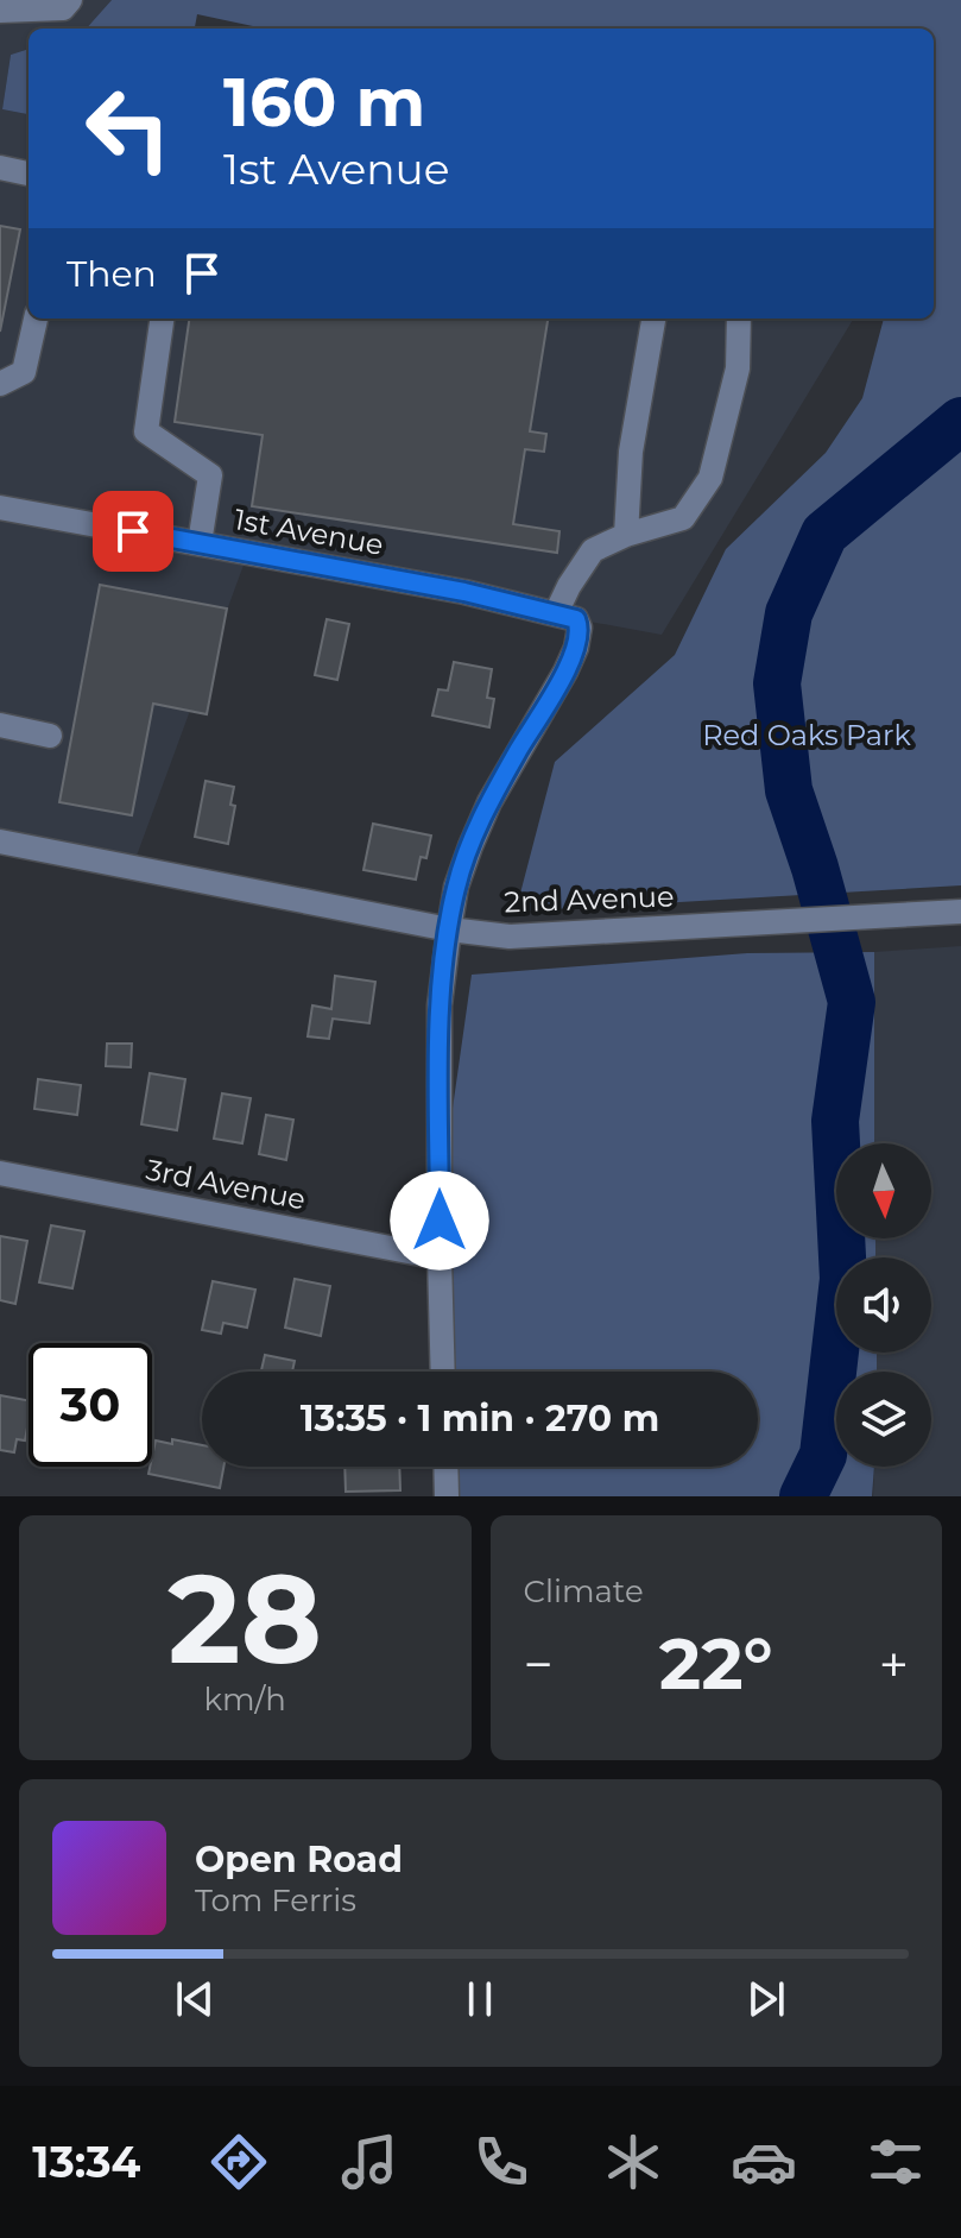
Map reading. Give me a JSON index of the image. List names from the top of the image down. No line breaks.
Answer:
{"streets":{"street":["1st Avenue","2nd Avenue","3rd Avenue"]},"parks":["Red Oaks Park"],"north":"bottom","page":{"turn":["160 m","1st Avenue"],"then":"Then","limit":"30","trip":"13:35 · 1 min · 270 m","tile":[["28","km/h"],"Climate"],"heat":["−","22°","+"],"song":["Open Road","Tom Ferris"],"tabs":"13:34"}}
